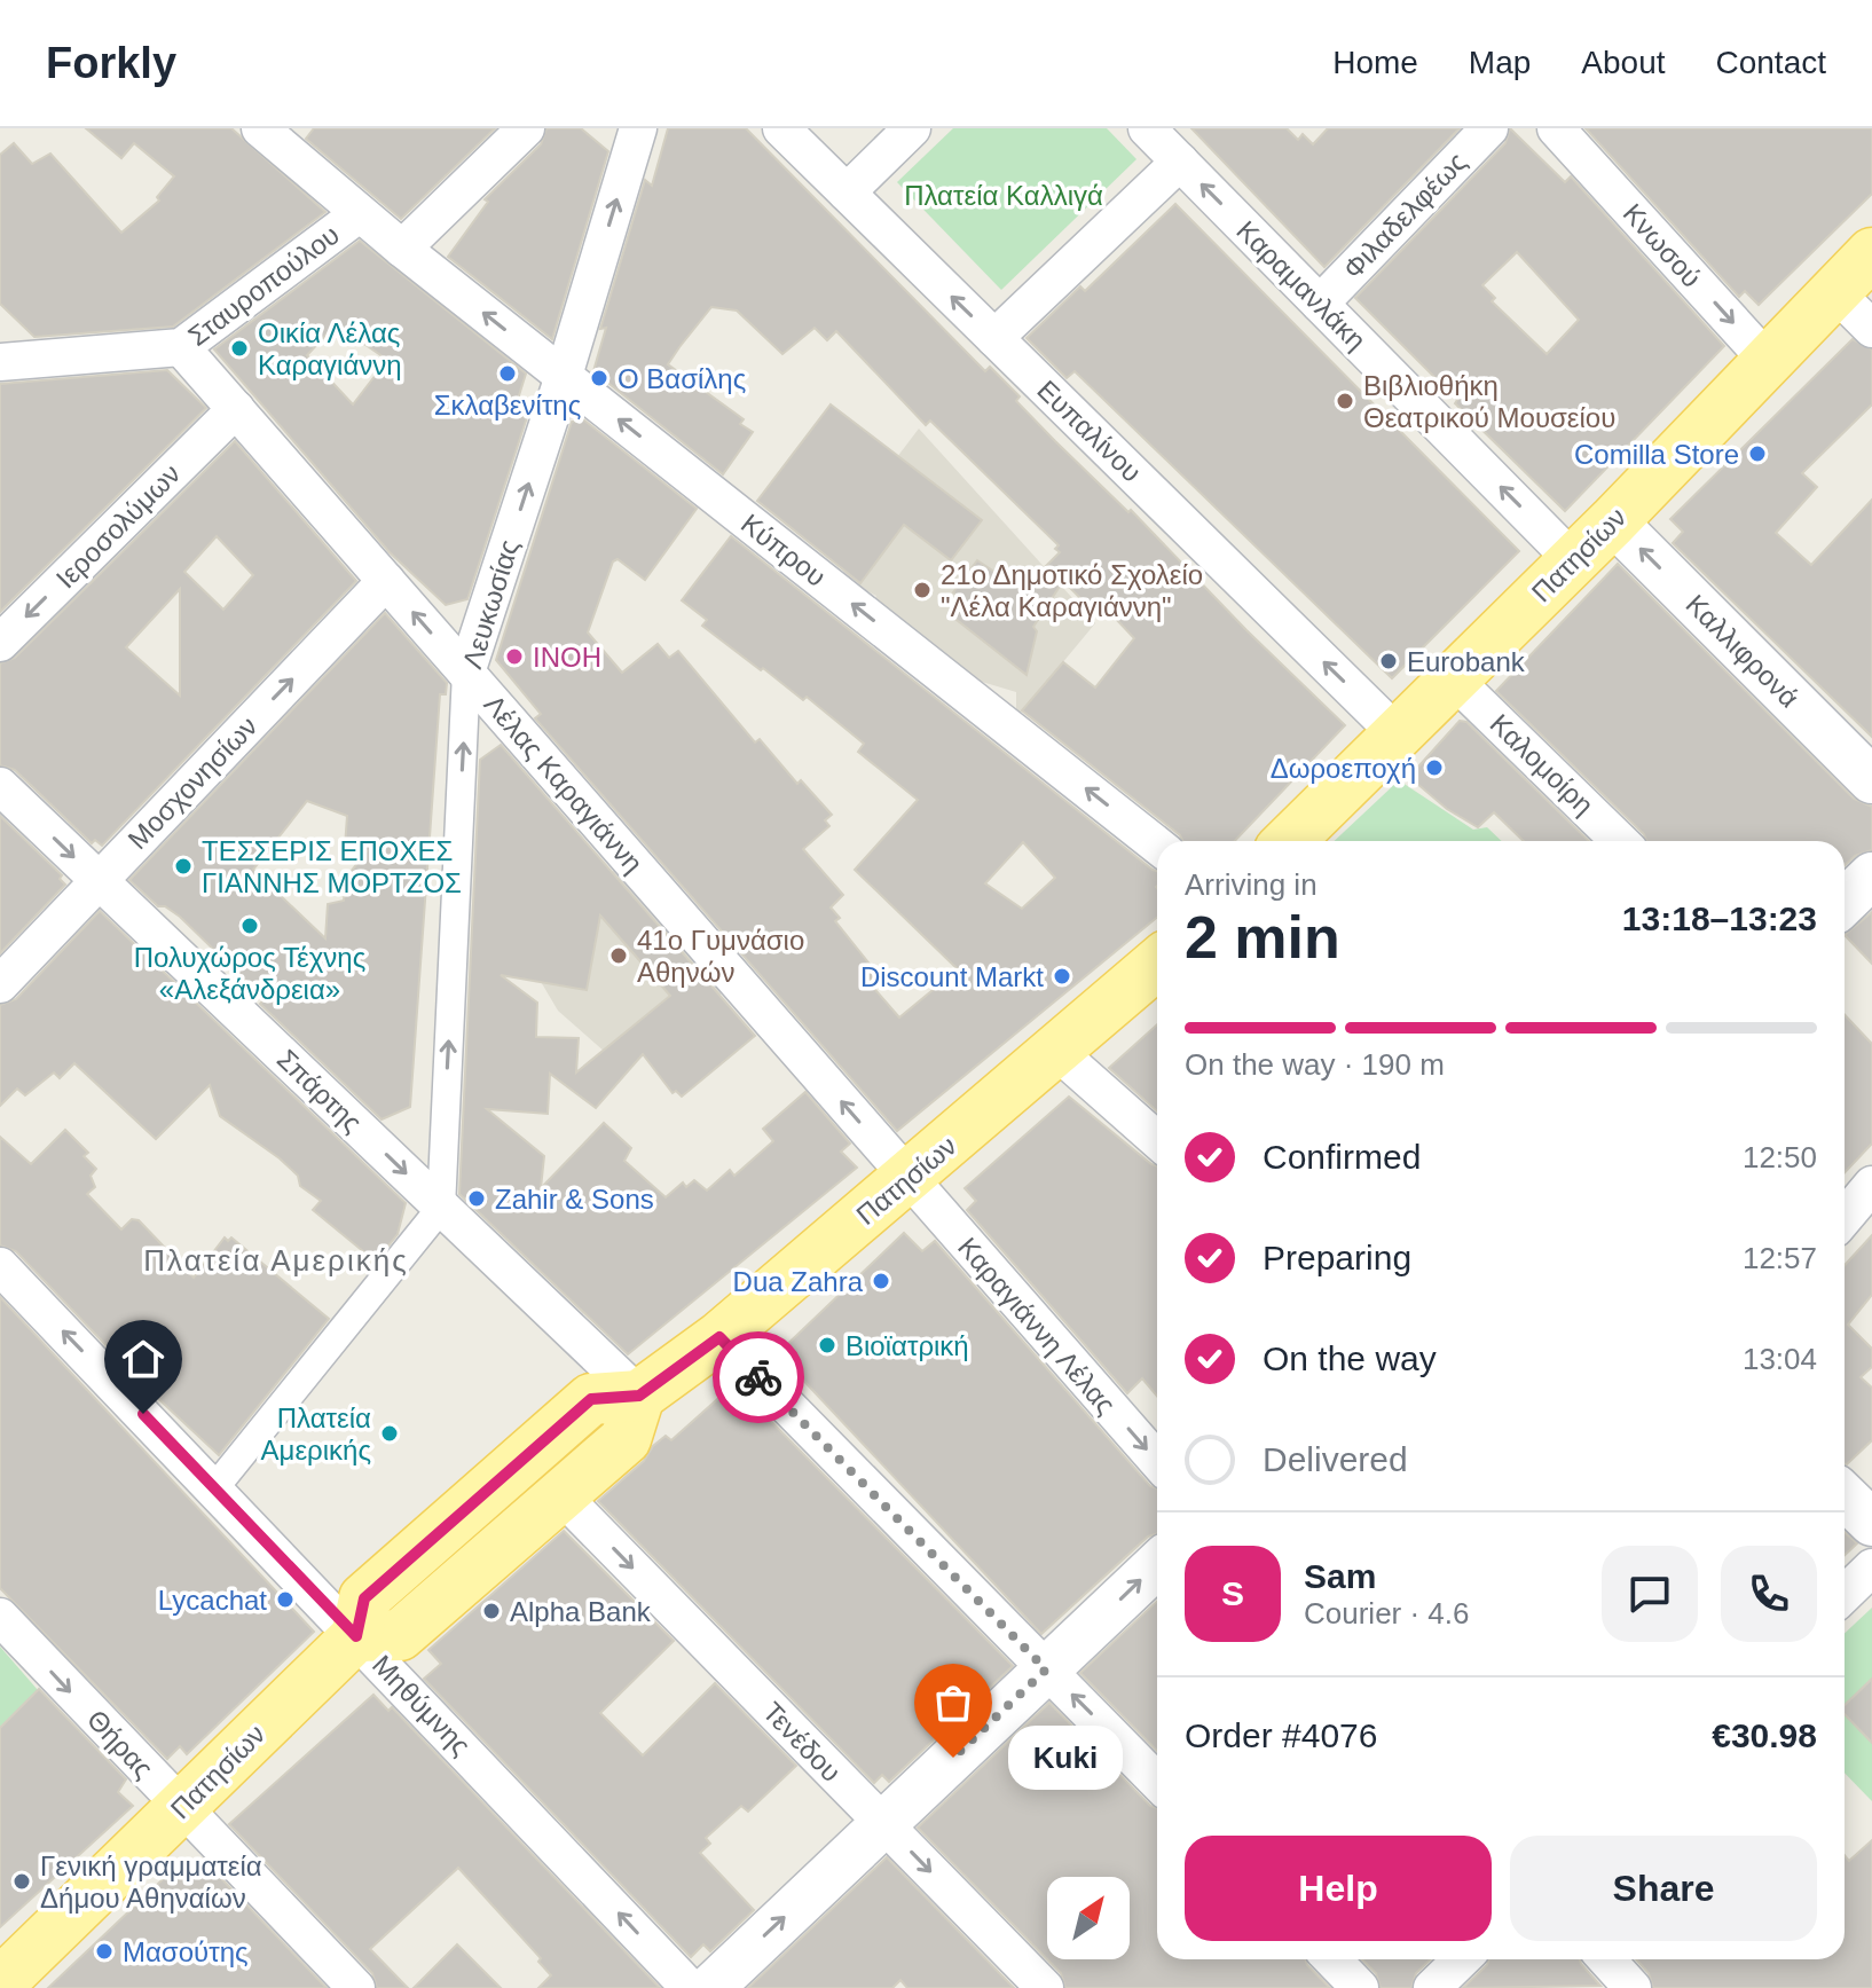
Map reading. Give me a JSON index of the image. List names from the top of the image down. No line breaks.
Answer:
{"streets":{"main road":["Πατησίων"],"street":["Φιλαδελφέως","Κνωσού","Σταυροπούλου","Καραμανλάκη","Ευπαλίνου","Ιεροσολύμων","Κύπρου","Λευκωσίας","Καλλιφρονά","Καλομοίρη","Μοσχονησίων","Λέλας Καραγιάννη","Σπάρτης","Καραγιάννη Λέλας","Μηθύμνης","Τενέδου","Θήρας"]},"crossings":[["Φιλαδελφέως","Καραμανλάκη"],["Κνωσού","Πατησίων"],["Σταυροπούλου","Κύπρου"],["Σταυροπούλου","Λέλας Καραγιάννη"],["Καραμανλάκη","Πατησίων"],["Ευπαλίνου","Πατησίων"],["Ιεροσολύμων","Λέλας Καραγιάννη"],["Κύπρου","Λευκωσίας"],["Πατησίων","Καλλιφρονά"],["Πατησίων","Καλομοίρη"],["Πατησίων","Λέλας Καραγιάννη"],["Πατησίων","Σπάρτης"],["Πατησίων","Καραγιάννη Λέλας"],["Πατησίων","Μηθύμνης"],["Πατησίων","Θήρας"],["Λευκωσίας","Λέλας Καραγιάννη"],["Λευκωσίας","Σπάρτης"],["Μοσχονησίων","Λέλας Καραγιάννη"],["Μοσχονησίων","Σπάρτης"],["Λέλας Καραγιάννη","Καραγιάννη Λέλας"]],"one_way":["Κνωσού","Καραμανλάκη","Ευπαλίνου","Ιεροσολύμων","Κύπρου","Λευκωσίας","Καλλιφρονά","Μοσχονησίων","Λέλας Καραγιάννη","Σπάρτης","Μηθύμνης","Θήρας"],"districts":["Πλατεία Αμερικής"],"parks":["Πλατεία Καλλιγά"],"places":["Οικία Λέλας Καραγιάννη","Σκλαβενίτης","Ο Βασίλης","Βιβλιοθήκη Θεατρικού Μουσείου","Comilla Store","21ο Δημοτικό Σχολείο \"Λέλα Καραγιάννη\"","ΙNOH","Eurobank","Δωροεποχή","ΤΕΣΣΕΡΙΣ ΕΠΟΧΕΣ ΓΙΑΝΝΗΣ ΜΟΡΤΖΟΣ","Πολυχώρος Τέχνης «Αλεξάνδρεια»","41ο Γυμνάσιο Αθηνών","Discount Markt","Zahir & Sons","Dua Zahra","Βιοϊατρική","Πλατεία Αμερικής","Lycachat","Alpha Bank","Kuki","Γενική γραμματεία Δήμου Αθηναίων","Μασούτης"],"north":"top right","page":{"header":"Forkly","nav":["Home","Map","About","Contact"],"heading":["2 min","Arriving in","13:18–13:23"],"panel":["Sam","Courier · 4.6","Order #4076","€30.98"],"bar":"On the way · 190 m","list":[["Confirmed","12:50"],["Preparing","12:57"],["On the way","13:04"],"Delivered"],"round":"S","bubble":"Kuki","buttons":["Help","Share"]}}
